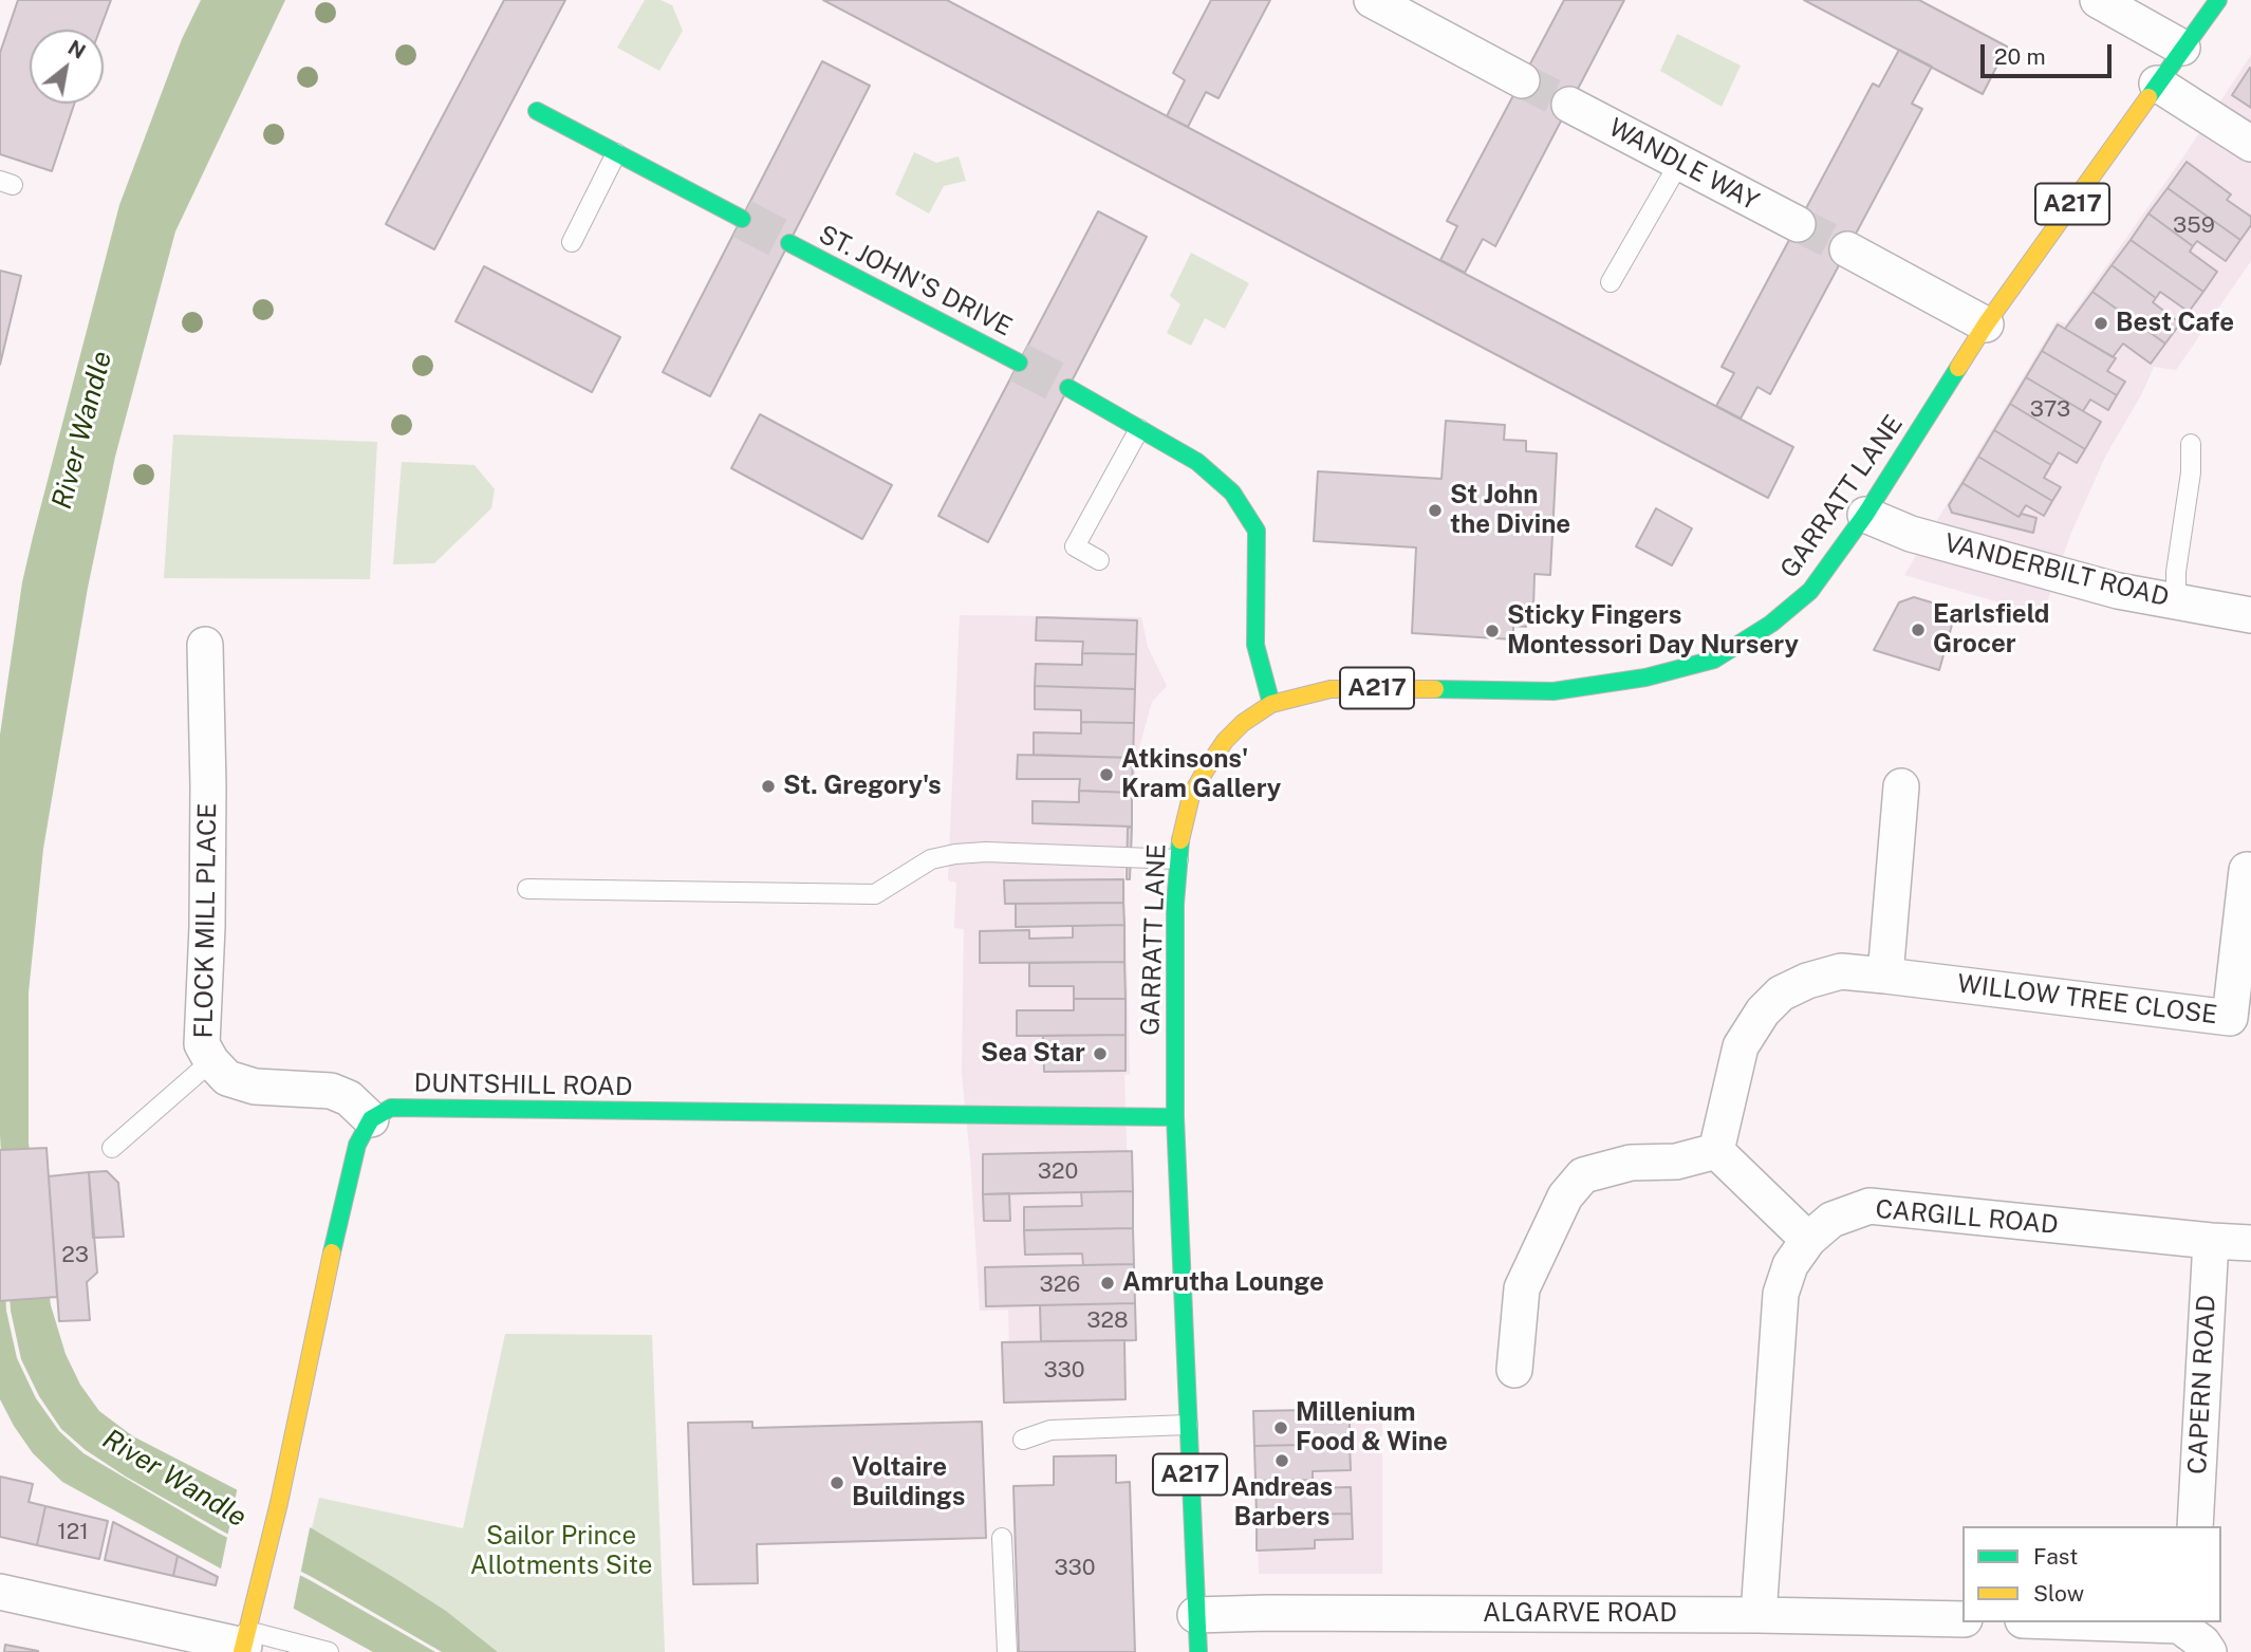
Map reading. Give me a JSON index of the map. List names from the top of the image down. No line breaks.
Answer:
{"streets":{"main road":["A217","ST. JOHN'S DRIVE","GARRATT LANE","DUNTSHILL ROAD"],"street":["WANDLE WAY","VANDERBILT ROAD","FLOCK MILL PLACE","WILLOW TREE CLOSE","CARGILL ROAD","CAPERN ROAD","ALGARVE ROAD"]},"crossings":[["GARRATT LANE","VANDERBILT ROAD"],["GARRATT LANE","DUNTSHILL ROAD"],["GARRATT LANE","ALGARVE ROAD"],["FLOCK MILL PLACE","DUNTSHILL ROAD"],["CARGILL ROAD","CAPERN ROAD"],["CARGILL ROAD","ALGARVE ROAD"]],"water":["River Wandle"],"parks":["Sailor Prince Allotments Site"],"places":["Best Cafe","St John the Divine","Earlsfield Grocer","Sticky Fingers Montessori Day Nursery","Atkinsons' Kram Gallery","St. Gregory's","Sea Star","Amrutha Lounge","Millenium Food & Wine","Andreas Barbers","Voltaire Buildings"],"house_numbers":["359","373","320","23","326","328","330","121","330"],"legend":["Fast","Slow"],"scale_bar":"20 m","north":"top right"}
